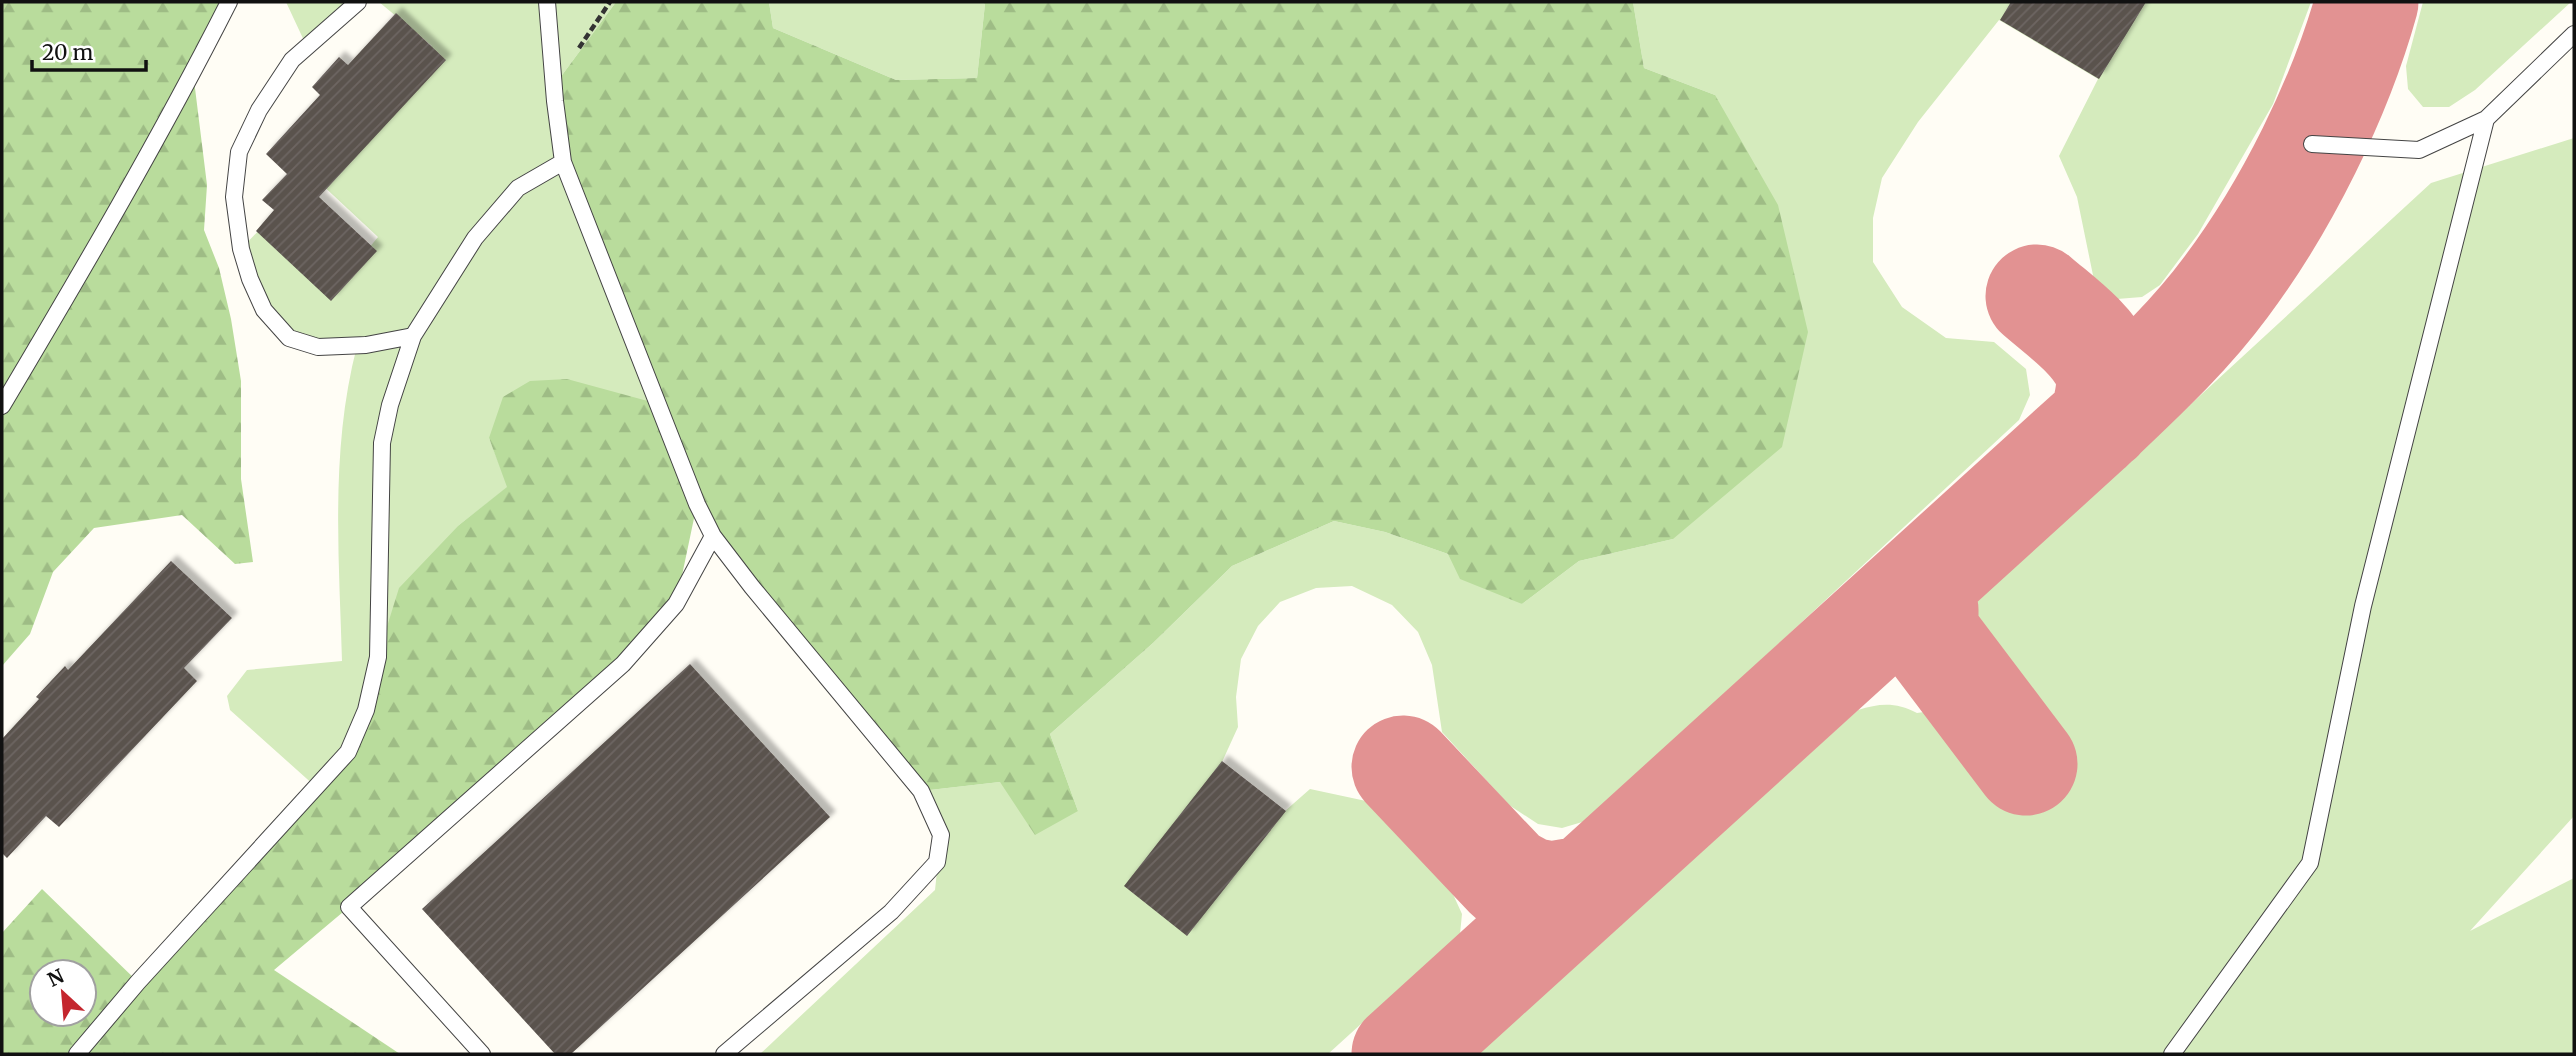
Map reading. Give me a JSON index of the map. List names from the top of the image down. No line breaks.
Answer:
{"scale_bar":"20 m","north":"top left"}
